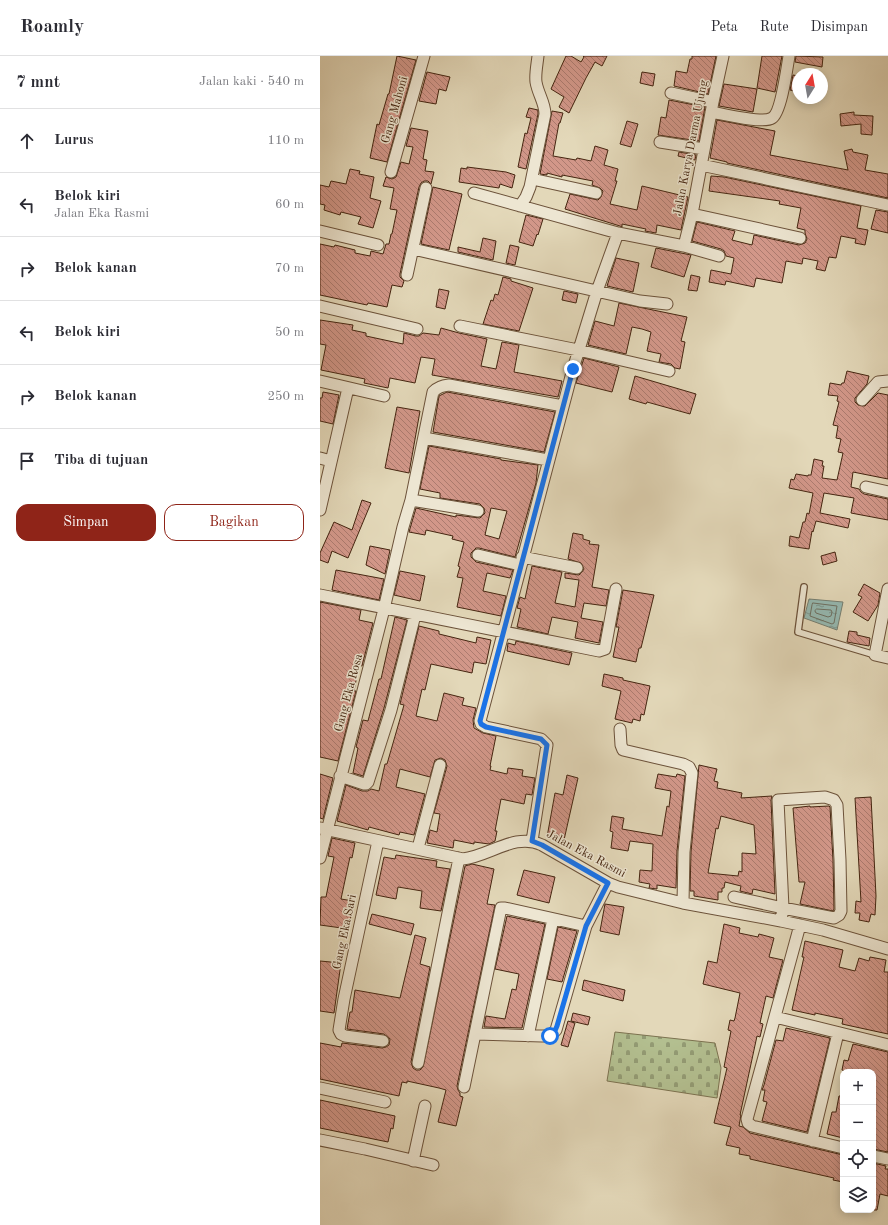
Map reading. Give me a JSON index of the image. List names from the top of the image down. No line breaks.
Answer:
{"streets":{"street":["Gang Mahoni","Jalan Karya Darma Ujung","Gang Eka Rosa","Jalan Eka Rasmi","Gang Eka Sari"]},"crossings":[["Gang Eka Rosa","Jalan Eka Rasmi"],["Jalan Eka Rasmi","Gang Eka Sari"]],"north":"top","page":{"header":"Roamly","nav":["Peta","Rute","Disimpan"],"heading":["7 mnt","Jalan kaki · 540 m"],"list":[["Lurus","110 m"],["Belok kiri","Jalan Eka Rasmi","60 m"],["Belok kanan","70 m"],["Belok kiri","50 m"],["Belok kanan","250 m"],"Tiba di tujuan"],"buttons":["Simpan","Bagikan"],"map_buttons":["+","−"]}}
